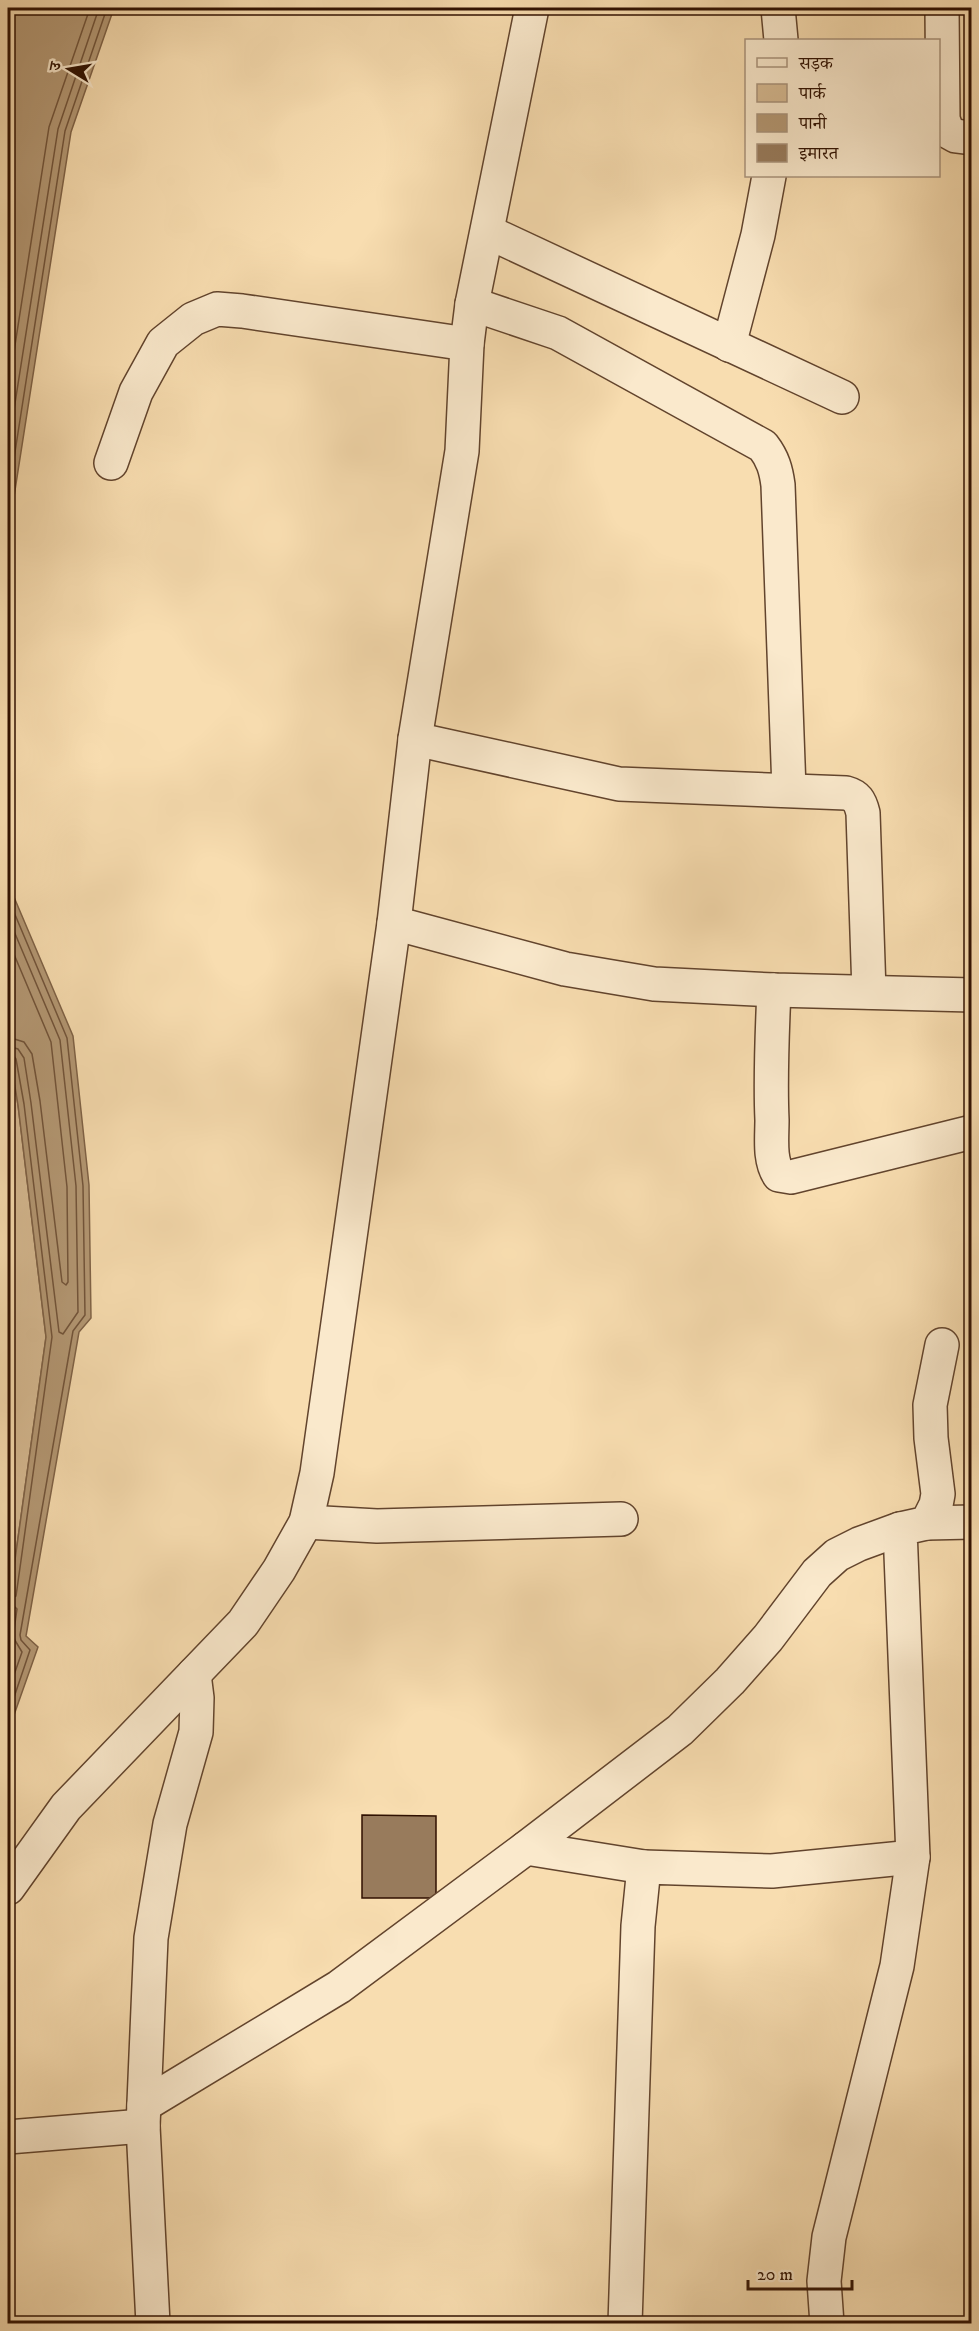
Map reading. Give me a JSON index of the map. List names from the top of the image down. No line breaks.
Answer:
{"legend":["सड़क","पार्क","पानी","इमारत"],"scale_bar":"20 m","north":"left"}
